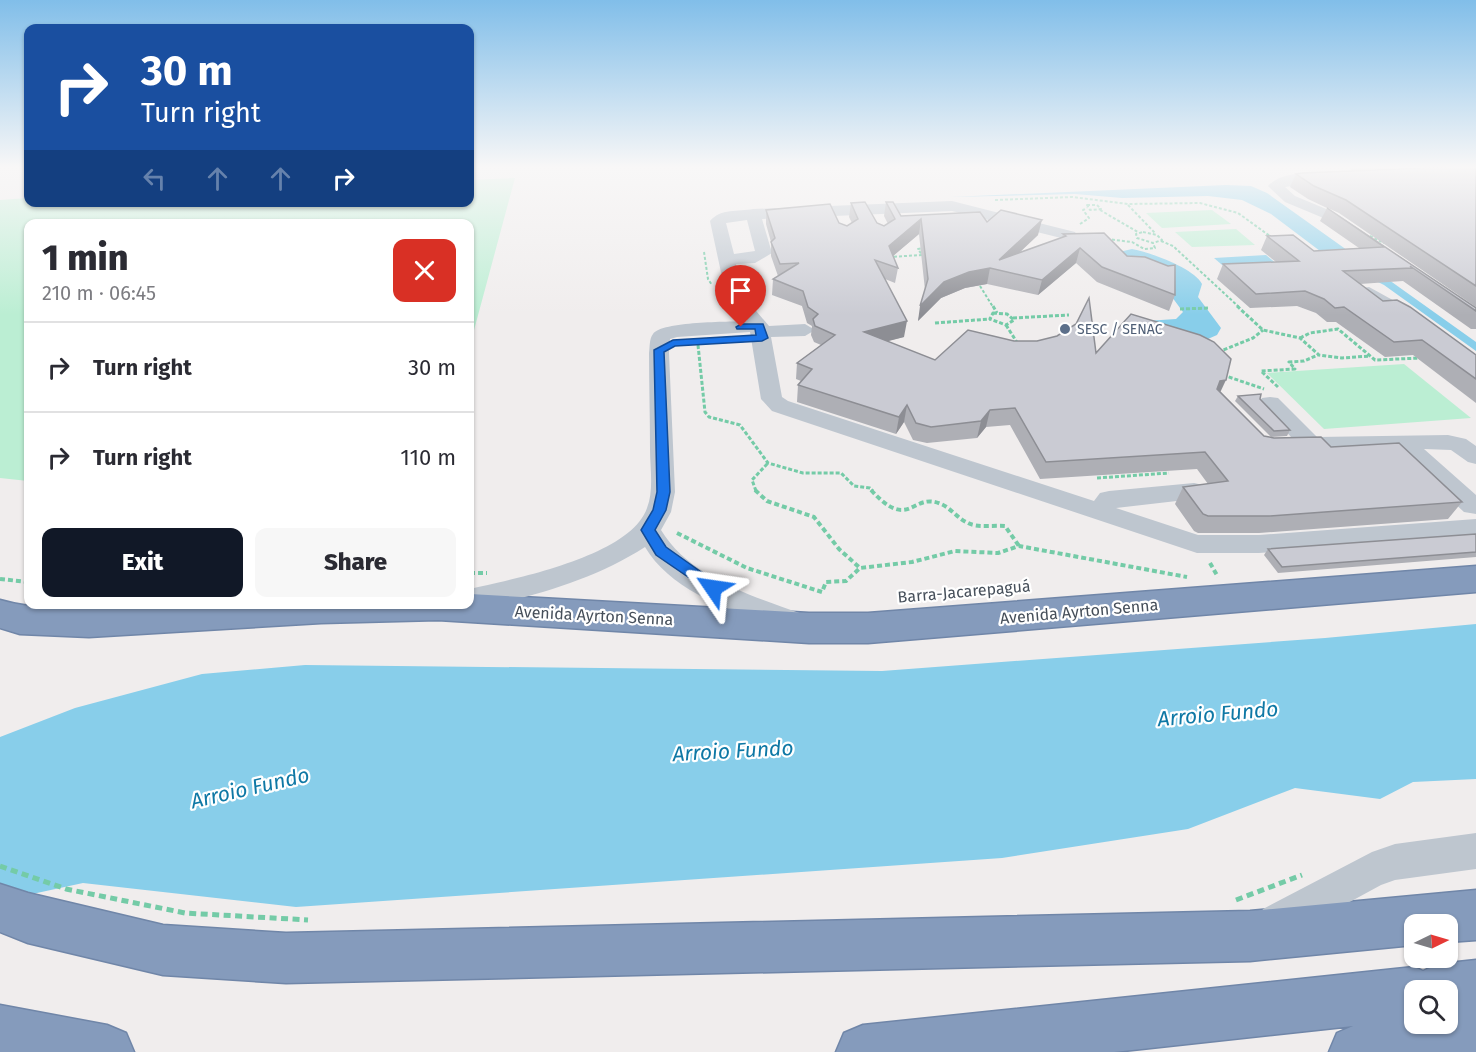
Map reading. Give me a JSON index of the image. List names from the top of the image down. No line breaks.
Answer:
{"streets":{"highway":["Avenida Ayrton Senna"]},"water":["Arroio Fundo"],"places":["SESC / SENAC"],"north":"right","page":{"turn":["30 m","Turn right"],"heading":["1 min","210 m · 06:45"],"list":[{"name":"Turn right","value":"30 m"},{"name":"Turn right","value":"110 m"}],"buttons":["Exit","Share"]}}
